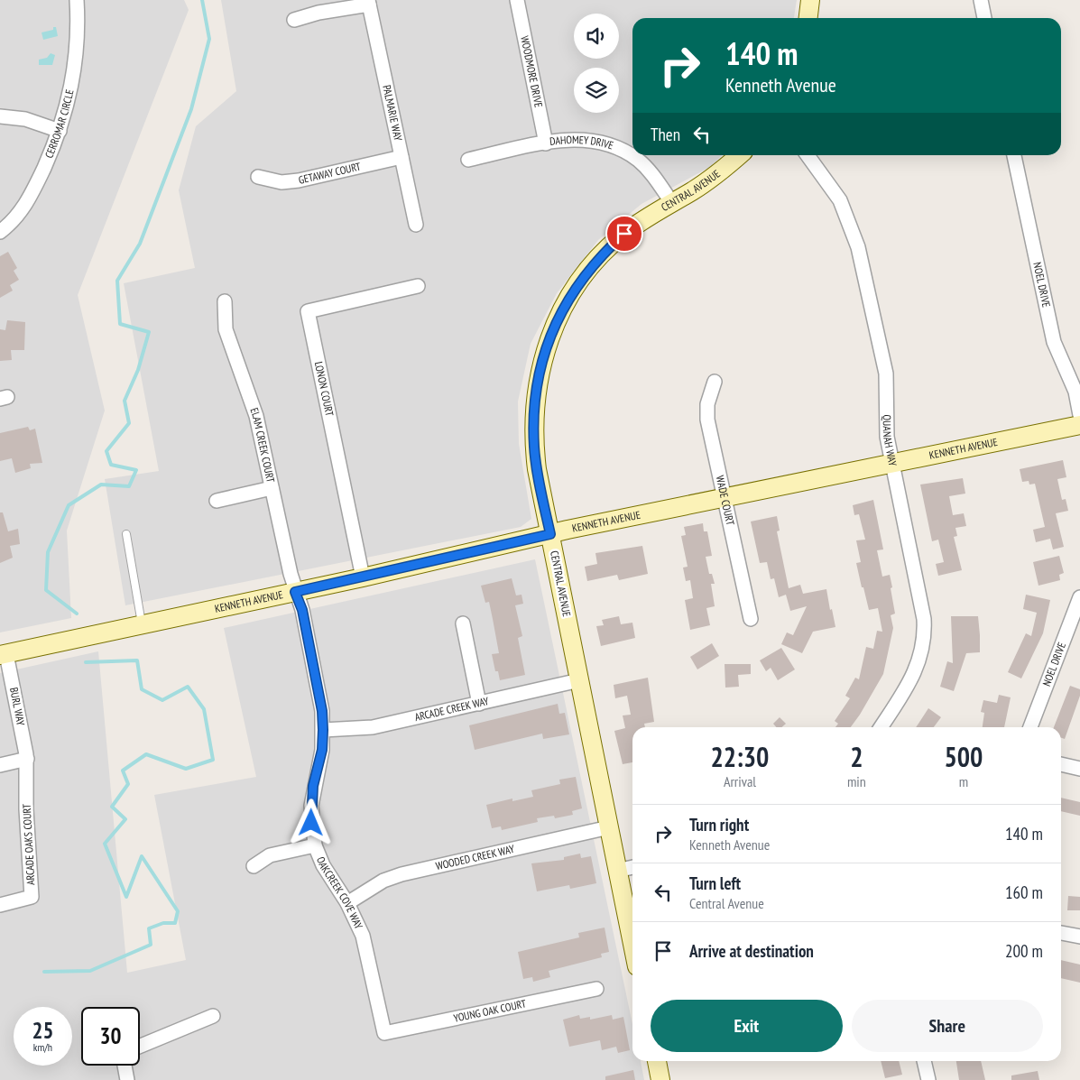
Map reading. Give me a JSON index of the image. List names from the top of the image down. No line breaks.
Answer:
{"streets":{"main road":["CENTRAL AVENUE","KENNETH AVENUE"],"street":["WOODMORE DRIVE","PALMARIE WAY","CERROMAR CIRCLE","DAHOMEY DRIVE","GETAWAY COURT","NOEL DRIVE","LONON COURT","QUANAH WAY","ELAM CREEK COURT","WADE COURT","BURL WAY","ARCADE CREEK WAY","ARCADE OAKS COURT","WOODED CREEK WAY","OAKCREEK COVE WAY","YOUNG OAK COURT"]},"crossings":[["WOODMORE DRIVE","DAHOMEY DRIVE"],["PALMARIE WAY","GETAWAY COURT"],["DAHOMEY DRIVE","CENTRAL AVENUE"],["CENTRAL AVENUE","KENNETH AVENUE"],["CENTRAL AVENUE","ARCADE CREEK WAY"],["CENTRAL AVENUE","WOODED CREEK WAY"],["LONON COURT","KENNETH AVENUE"],["QUANAH WAY","KENNETH AVENUE"],["ELAM CREEK COURT","KENNETH AVENUE"],["ELAM CREEK COURT","OAKCREEK COVE WAY"],["KENNETH AVENUE","WADE COURT"],["KENNETH AVENUE","BURL WAY"],["KENNETH AVENUE","OAKCREEK COVE WAY"],["BURL WAY","ARCADE OAKS COURT"],["ARCADE CREEK WAY","OAKCREEK COVE WAY"],["WOODED CREEK WAY","OAKCREEK COVE WAY"],["OAKCREEK COVE WAY","YOUNG OAK COURT"]],"page":{"turn":["140 m","Kenneth Avenue"],"then":"Then","eta":["22:30","Arrival","2","min","500","m"],"list":[{"name":"Turn right","note":"Kenneth Avenue","value":"140 m"},{"name":"Turn left","note":"Central Avenue","value":"160 m"},{"name":"Arrive at destination","value":"200 m"}],"buttons":["Exit","Share"],"speed":"25 km/h","limit":"30"}}
